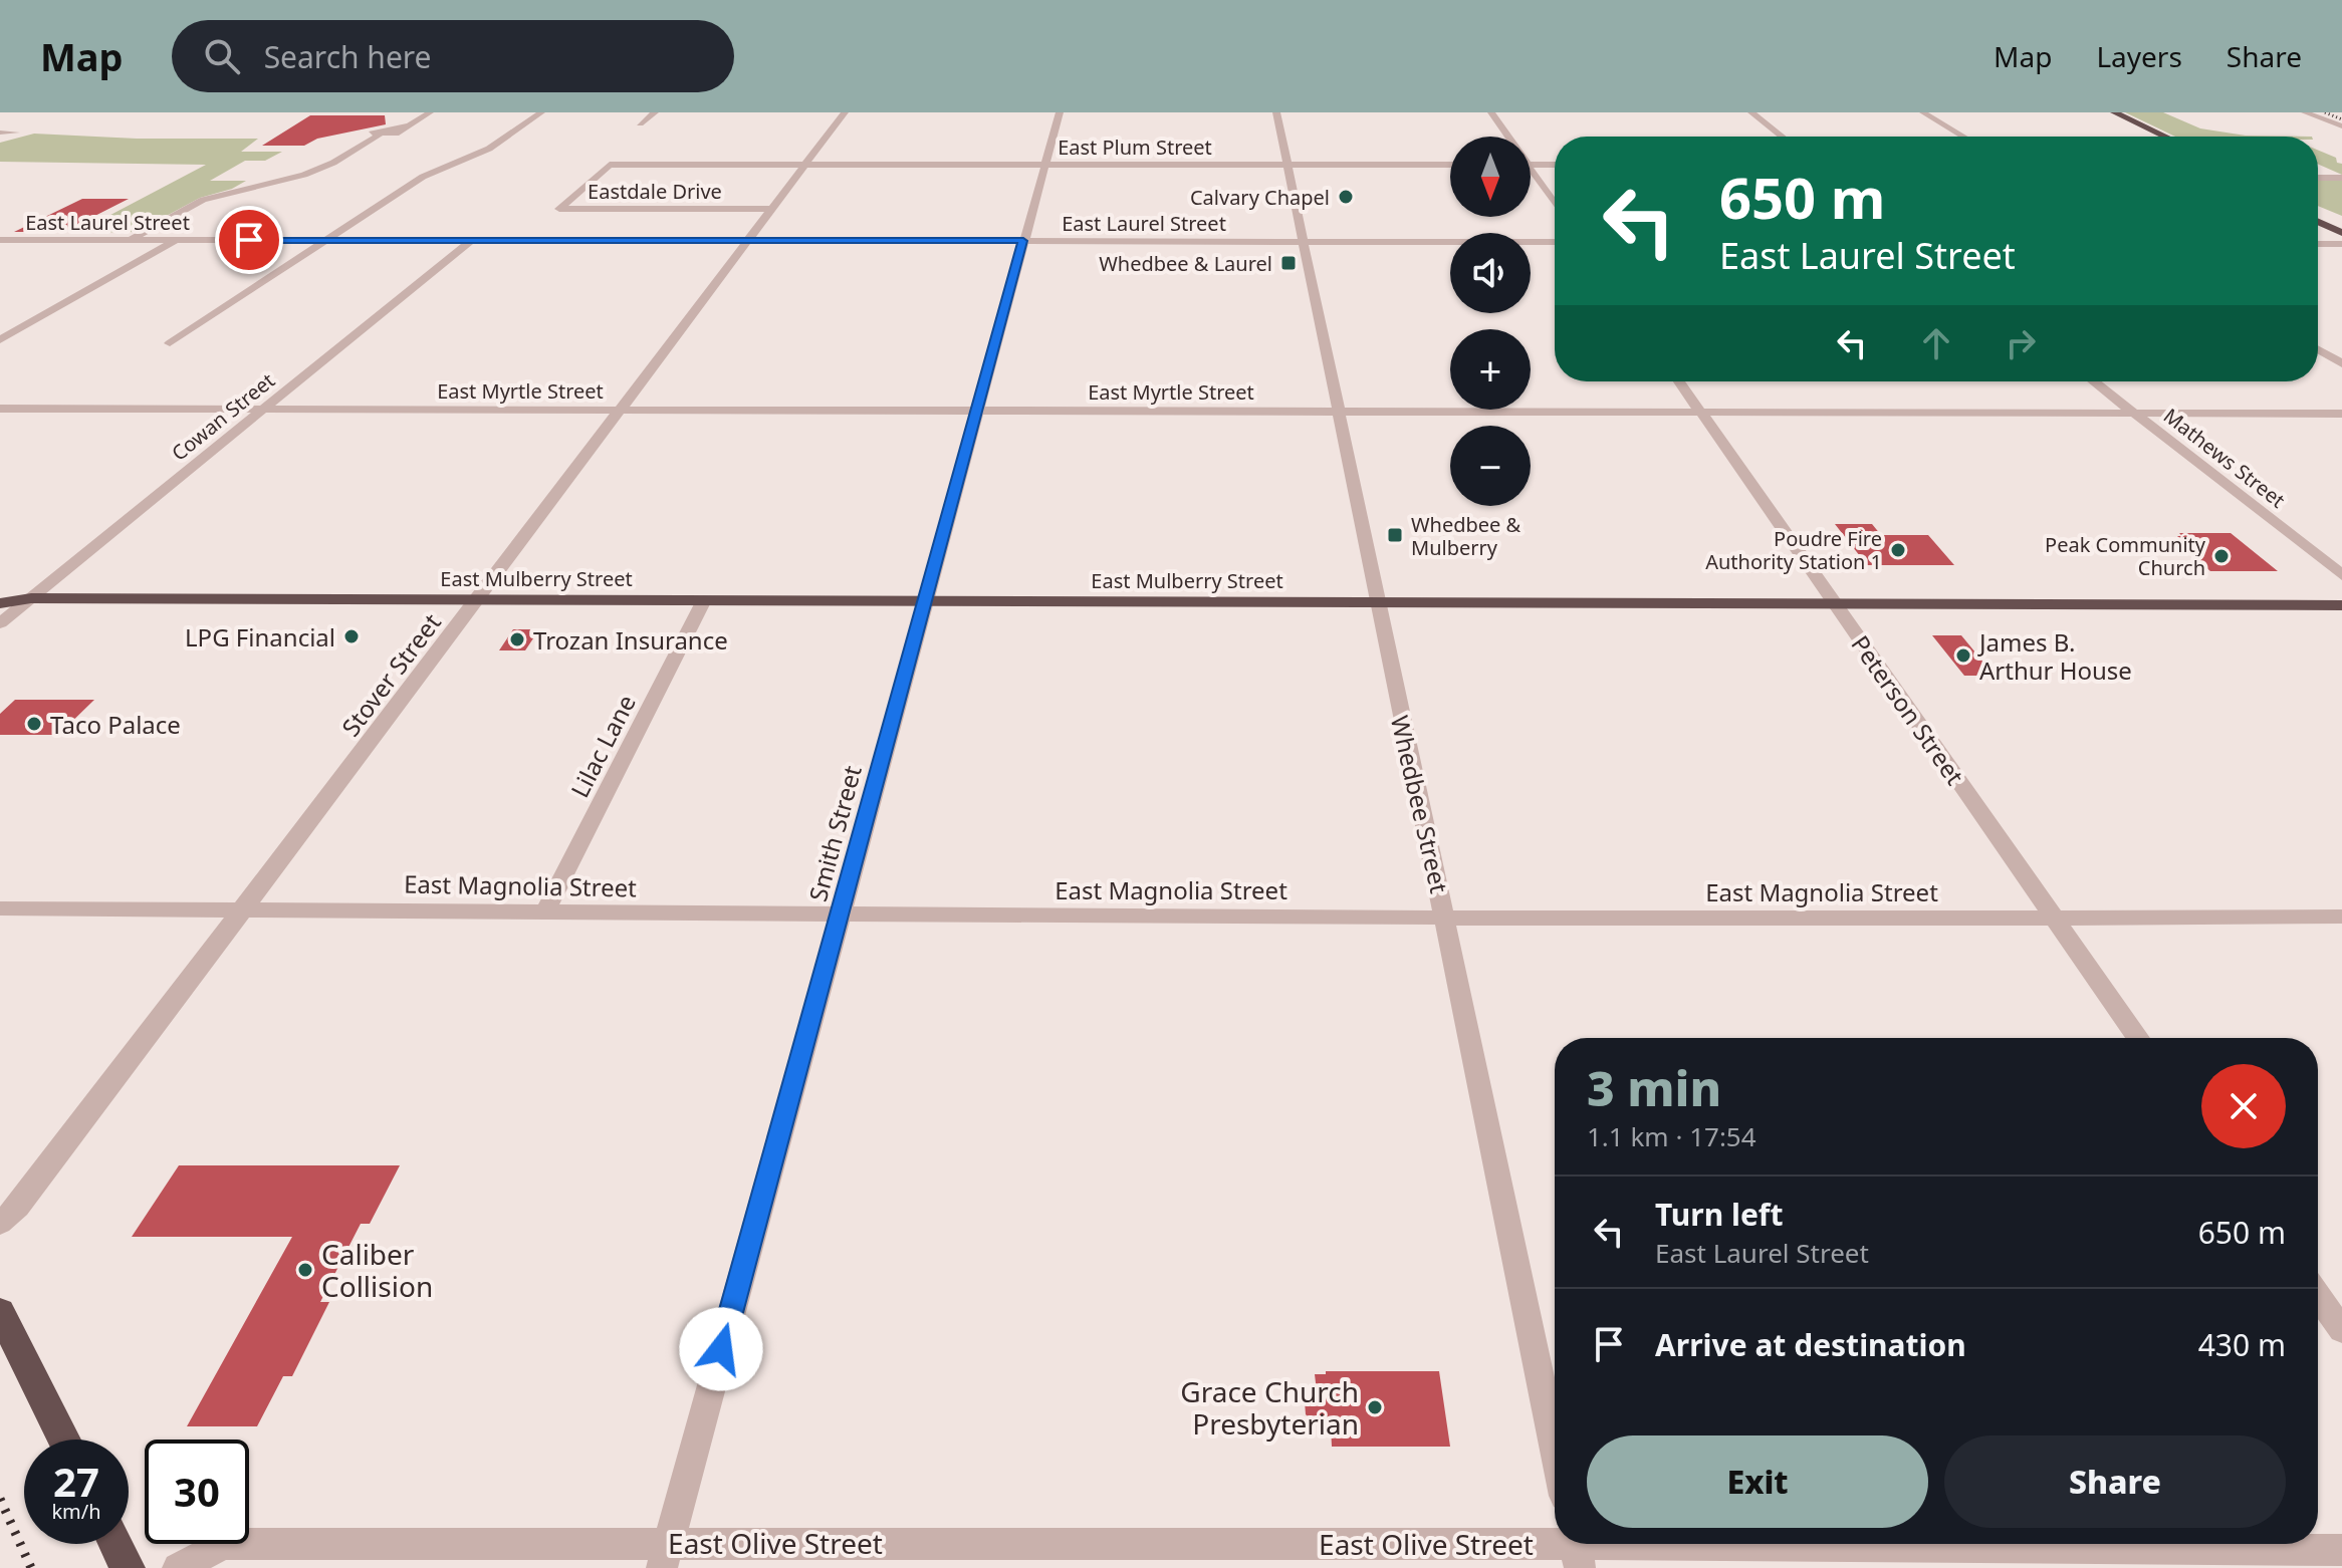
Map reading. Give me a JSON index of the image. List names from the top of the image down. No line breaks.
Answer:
{"streets":{"highway":["East Mulberry Street"],"street":["East Plum Street","Eastdale Drive","East Laurel Street","East Myrtle Street","Cowan Street","Mathews Street","Stover Street","Peterson Street","Lilac Lane","Whedbee Street","Smith Street","East Magnolia Street","East Olive Street"]},"crossings":[["East Plum Street","Eastdale Drive"],["East Plum Street","Stover Street"],["East Plum Street","Whedbee Street"],["East Plum Street","Smith Street"],["Eastdale Drive","Stover Street"],["East Laurel Street","Cowan Street"],["East Laurel Street","Stover Street"],["East Laurel Street","Whedbee Street"],["East Laurel Street","Smith Street"],["East Myrtle Street","Cowan Street"],["East Myrtle Street","Mathews Street"],["East Myrtle Street","Stover Street"],["East Myrtle Street","Peterson Street"],["East Myrtle Street","Whedbee Street"],["East Myrtle Street","Smith Street"],["Cowan Street","East Mulberry Street"],["East Mulberry Street","Stover Street"],["East Mulberry Street","Peterson Street"],["East Mulberry Street","Lilac Lane"],["East Mulberry Street","Whedbee Street"],["East Mulberry Street","Smith Street"],["Stover Street","East Magnolia Street"],["Peterson Street","East Magnolia Street"],["Lilac Lane","East Magnolia Street"],["Whedbee Street","East Magnolia Street"],["Smith Street","East Magnolia Street"],["Smith Street","East Olive Street"]],"places":{"other":["Calvary Chapel","Poudre Fire Authority Station 1","Peak Community Church","LPG Financial","Trozan Insurance","James B. Arthur House","Taco Palace","Caliber Collision","Grace Church Presbyterian"],"transit":["Whedbee & Laurel","Whedbee & Mulberry"]},"north":"bottom","page":{"header":"Map","search":"Search here","nav":["Map","Layers","Share"],"map_buttons":["+","−"],"turn":["650 m","East Laurel Street"],"heading":["3 min","1.1 km · 17:54"],"list":[{"name":"Turn left","note":"East Laurel Street","value":"650 m"},{"name":"Arrive at destination","value":"430 m"}],"buttons":["Exit","Share"],"speed":"27 km/h","limit":"30"}}
